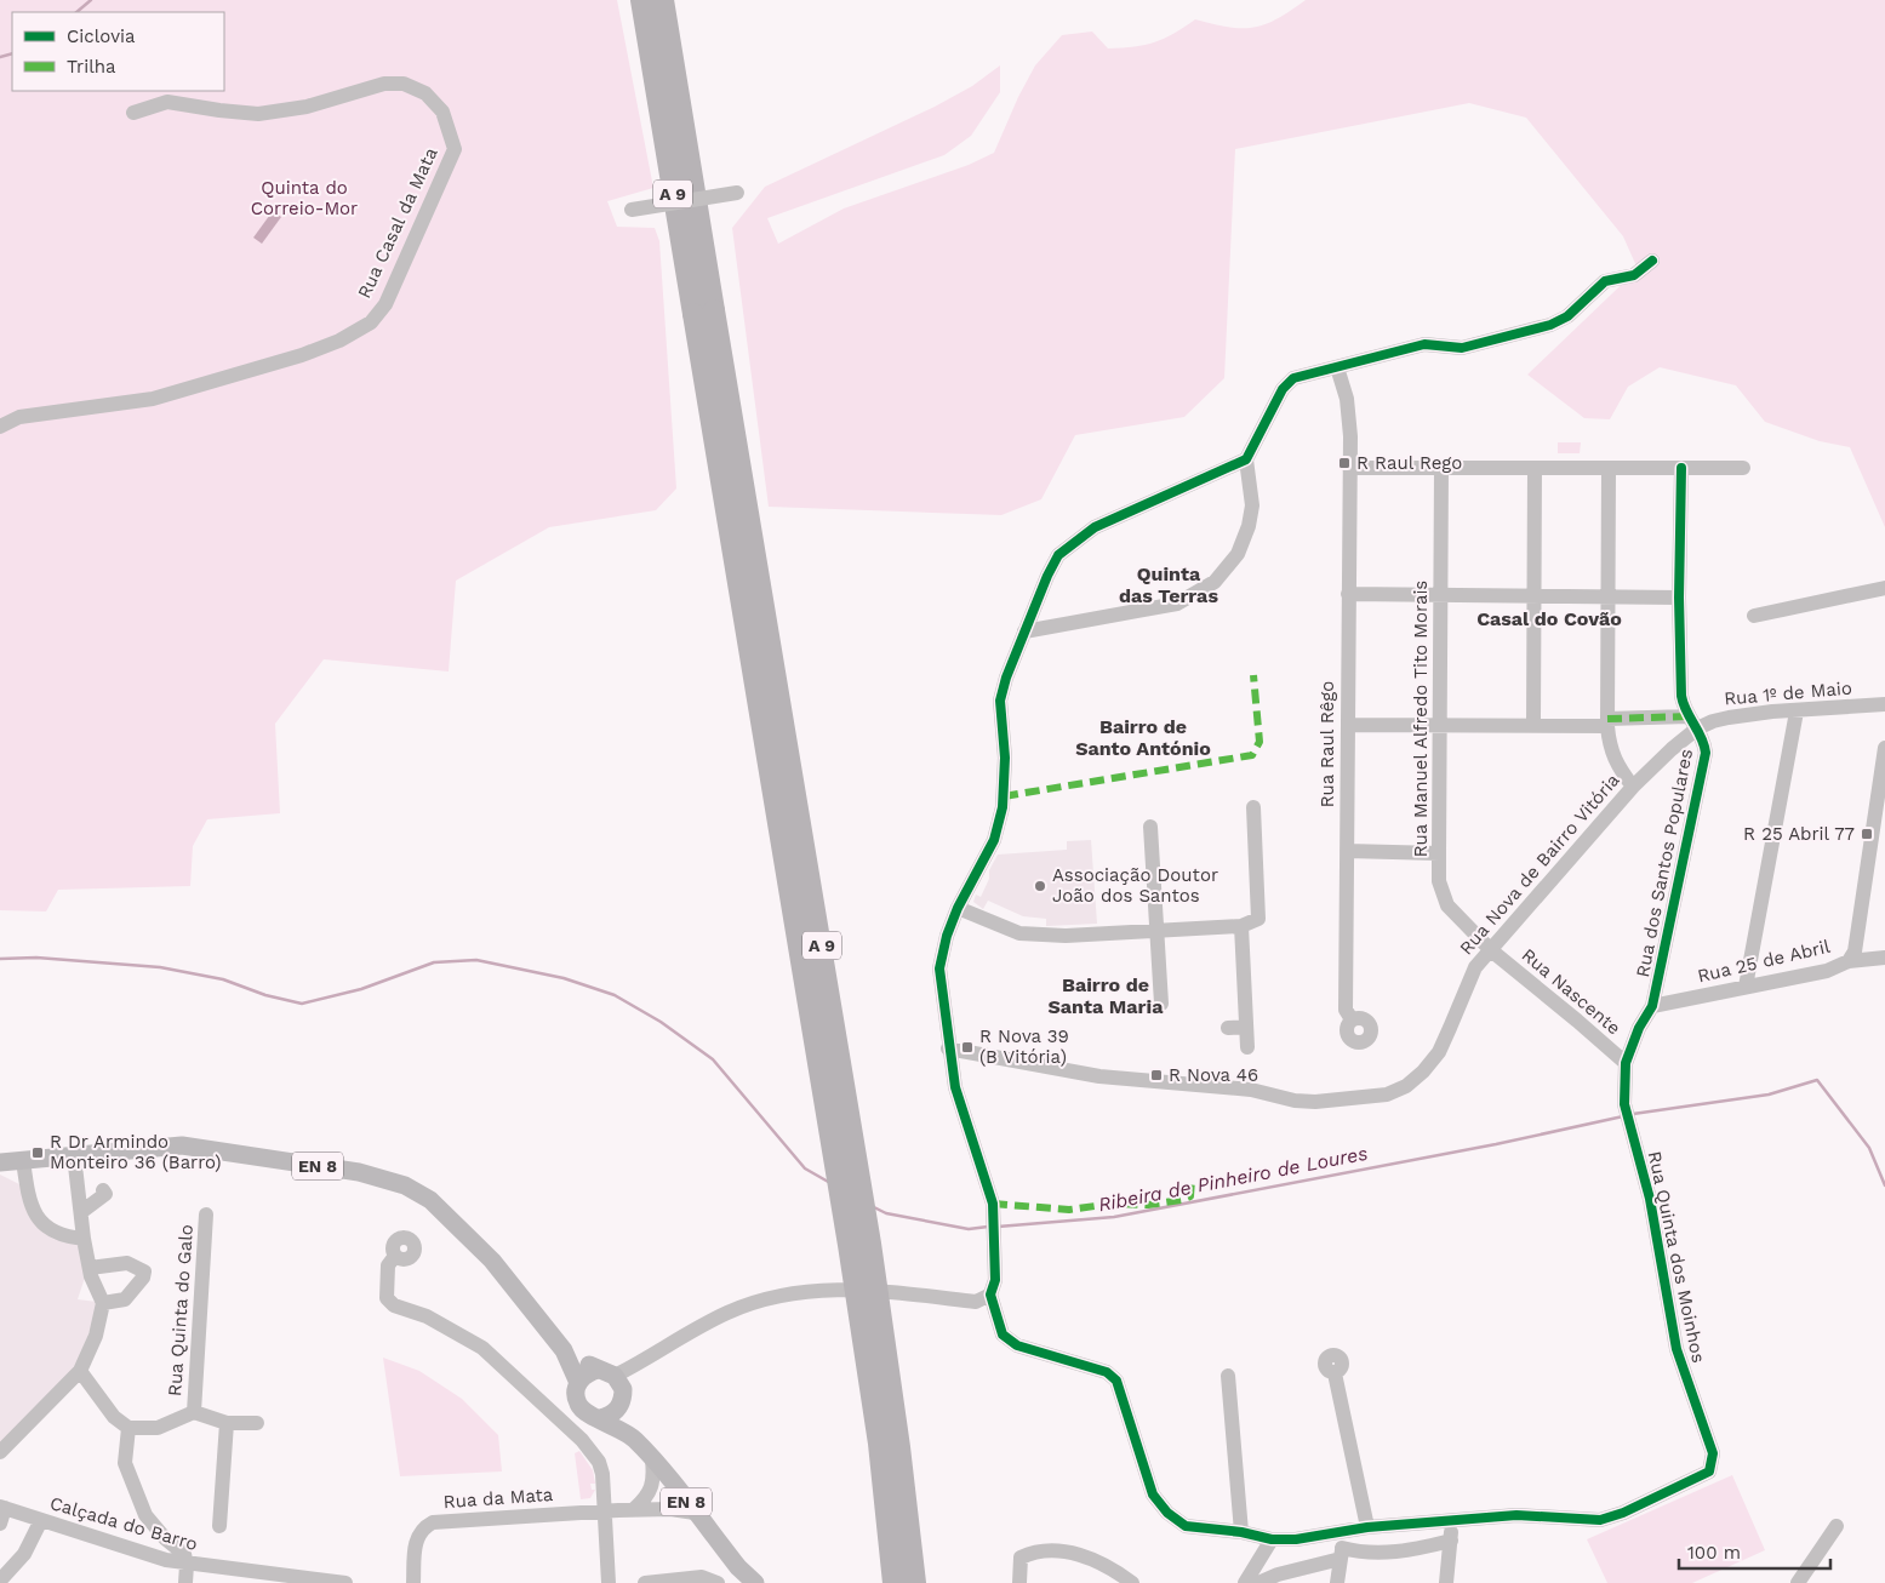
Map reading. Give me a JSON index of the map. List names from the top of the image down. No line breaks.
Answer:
{"streets":{"highway":["A 9"],"main road":["EN 8"],"street":["Rua Casal da Mata","Rua 1º de Maio","Rua Manuel Alfredo Tito Morais","Rua Raul Rêgo","Rua dos Santos Populares","Rua Nova de Bairro Vitória","Rua 25 de Abril","Rua Nascente","Rua Quinta dos Moinhos","Rua Quinta do Galo","Rua da Mata","Calçada do Barro"]},"crossings":[["Rua 1º de Maio","Rua dos Santos Populares"],["Rua 1º de Maio","Rua Nova de Bairro Vitória"],["Rua Manuel Alfredo Tito Morais","Rua Nova de Bairro Vitória"],["Rua Manuel Alfredo Tito Morais","Rua Nascente"],["Rua dos Santos Populares","Rua Nova de Bairro Vitória"],["Rua dos Santos Populares","Rua 25 de Abril"],["Rua dos Santos Populares","Rua Nascente"],["Rua dos Santos Populares","Rua Quinta dos Moinhos"],["Rua Nova de Bairro Vitória","Rua Nascente"],["Rua Nova de Bairro Vitória","Rua Quinta dos Moinhos"],["Rua Nascente","Rua Quinta dos Moinhos"],["EN 8","Rua da Mata"]],"districts":["Quinta das Terras","Casal do Covão","Bairro de Santo António","Bairro de Santa Maria"],"water":["Ribeira de Pinheiro de Loures"],"parks":["Quinta do Correio-Mor"],"places":{"transit":["R Raul Rego","R 25 Abril 77","R Nova 39 (B Vitória)","R Nova 46","R Dr Armindo Monteiro 36 (Barro)"],"other":["Associação Doutor João dos Santos"]},"legend":["Ciclovia","Trilha"],"scale_bar":"100 m"}
